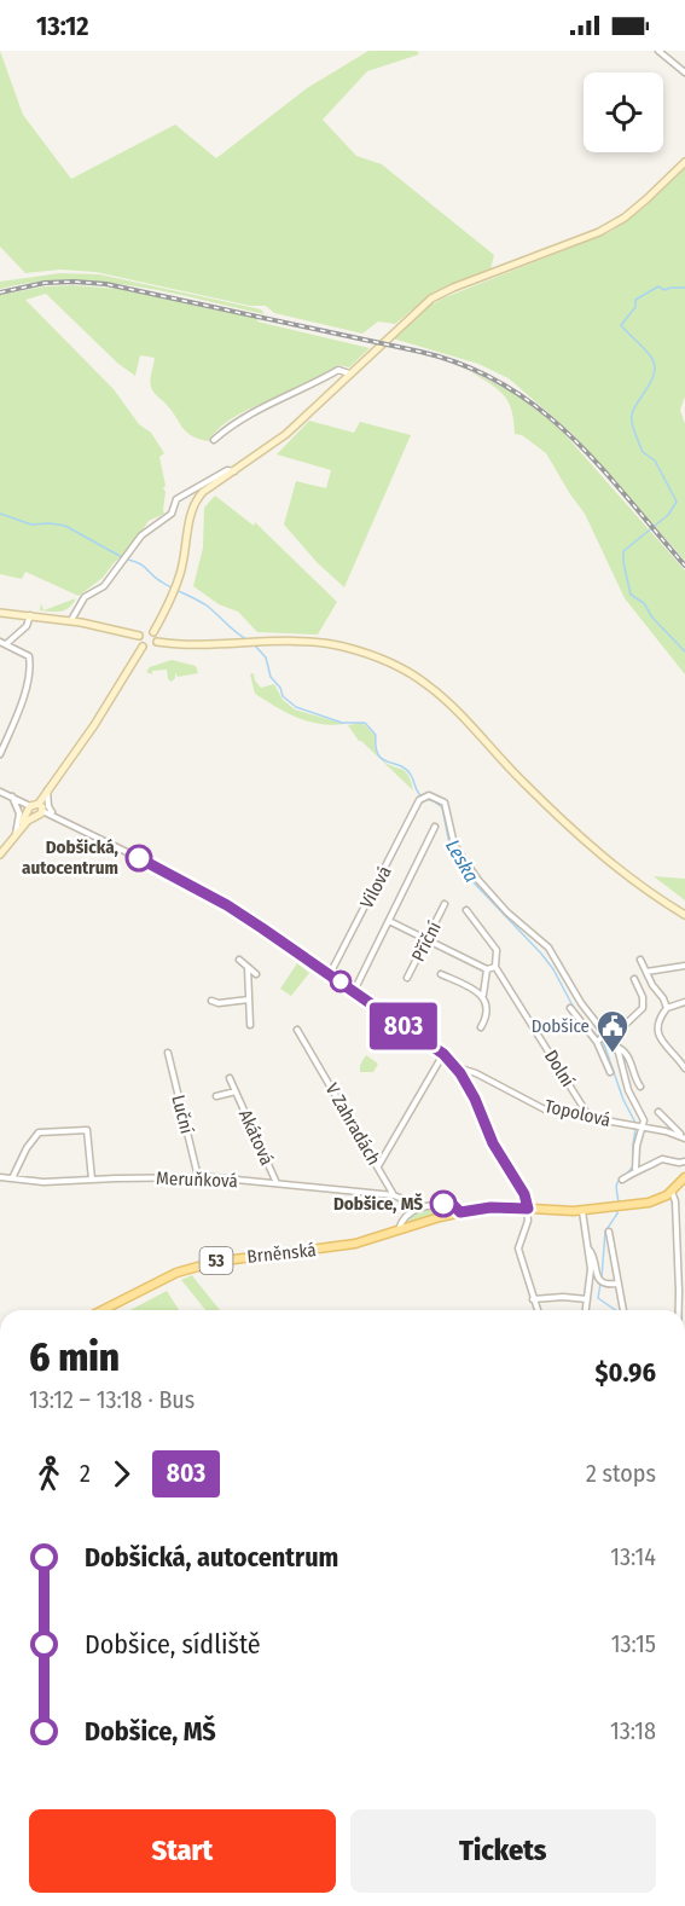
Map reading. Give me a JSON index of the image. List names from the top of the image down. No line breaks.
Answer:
{"streets":{"main road":["Brněnská","53"],"street":["Vilová","Příční","Dolní","Topolová","Luční","V Zahradách","Akátová","Meruňková"]},"crossings":[["Dolní","Topolová"],["Luční","Meruňková"],["V Zahradách","Meruňková"],["V Zahradách","Brněnská"],["Akátová","Meruňková"]],"water":["Leska"],"places":{"other":["Dobšická, autocentrum","Dobšice, MŠ"],"public building":["Dobšice"]},"lines":["bus line 803"],"page":{"status":"13:12","on_map":"803","heading":["6 min","13:12 – 13:18 · Bus","$0.96"],"legs":["2","803","2 stops"],"list":[{"name":"Dobšická, autocentrum","value":"13:14"},{"name":"Dobšice, sídliště","value":"13:15"},{"name":"Dobšice, MŠ","value":"13:18"}],"buttons":["Start","Tickets"]}}
